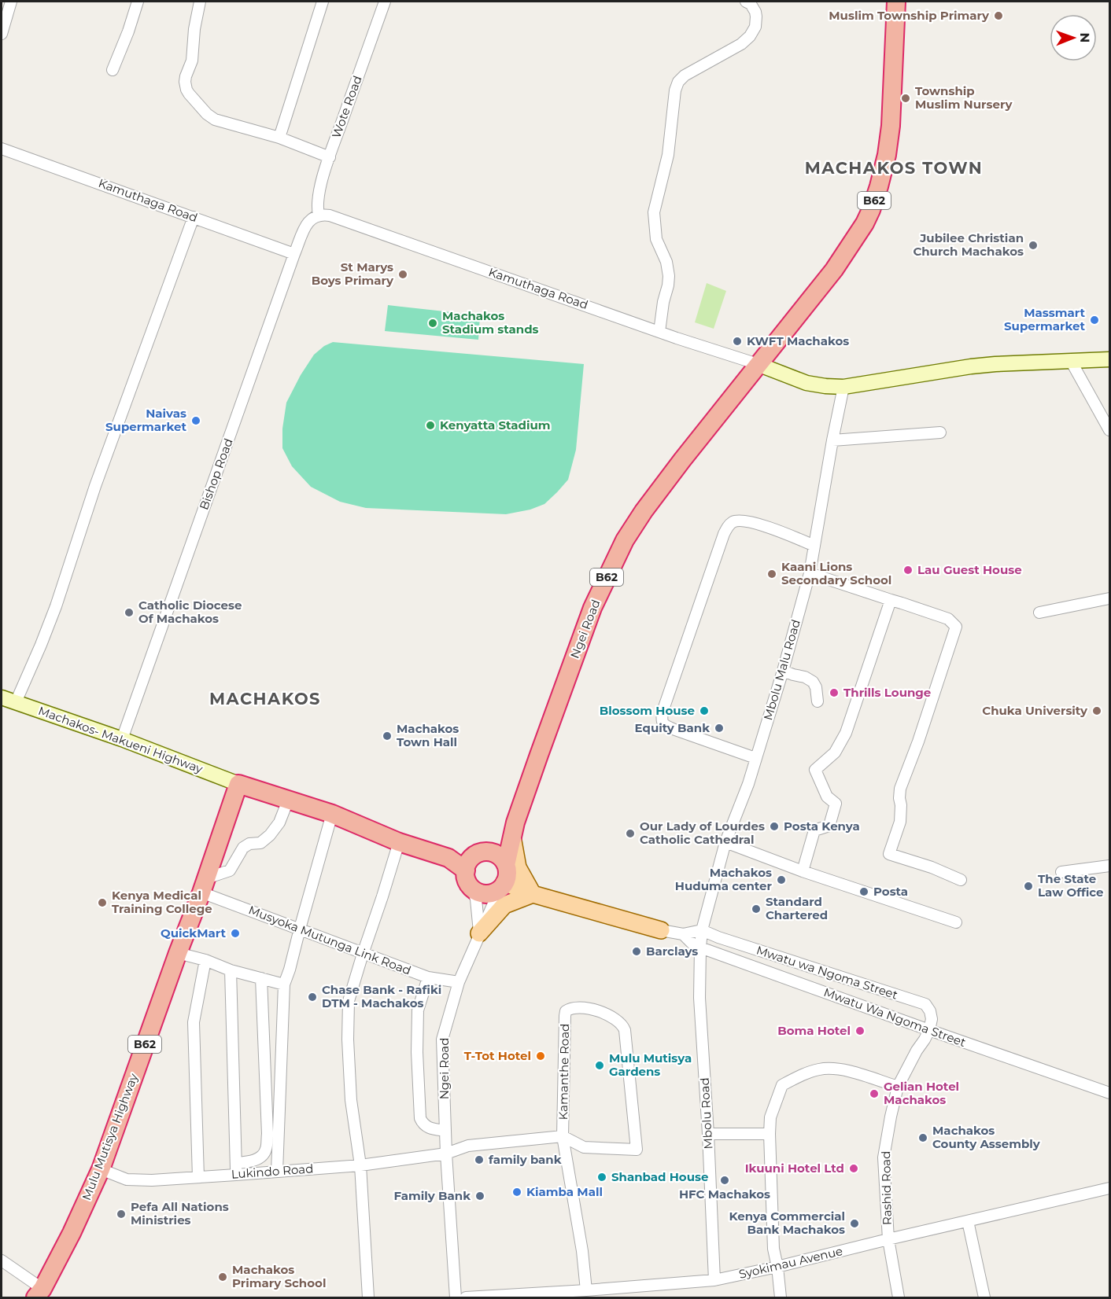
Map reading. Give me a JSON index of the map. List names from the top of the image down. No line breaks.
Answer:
{"streets":{"highway":["B62","Ngei Road","Mulu Mutisya Highway"],"main road":["Machakos- Makueni Highway"],"street":["Wote Road","Kamuthaga Road","Bishop Road","Mbolu Malu Road","Musyoka Mutunga Link Road","Mwatu wa Ngoma Street","Mwatu Wa Ngoma Street","Kamanthe Road","Mbolu Road","Lukindo Road","Rashid Road","Syokimau Avenue"]},"crossings":[["Wote Road","Kamuthaga Road"],["Wote Road","Bishop Road"],["Kamuthaga Road","B62"],["Kamuthaga Road","Bishop Road"],["Kamuthaga Road","Ngei Road"],["B62","Ngei Road"],["Bishop Road","Machakos- Makueni Highway"],["Ngei Road","Musyoka Mutunga Link Road"],["Ngei Road","Lukindo Road"],["Mbolu Malu Road","Mwatu wa Ngoma Street"],["Mbolu Malu Road","Mwatu Wa Ngoma Street"],["Mbolu Malu Road","Mbolu Road"],["Machakos- Makueni Highway","Mulu Mutisya Highway"],["Musyoka Mutunga Link Road","Mulu Mutisya Highway"],["Mwatu wa Ngoma Street","Mwatu Wa Ngoma Street"],["Mwatu wa Ngoma Street","Rashid Road"],["Mwatu Wa Ngoma Street","Mbolu Road"],["Mwatu Wa Ngoma Street","Rashid Road"],["Kamanthe Road","Syokimau Avenue"],["Mbolu Road","Syokimau Avenue"],["Mulu Mutisya Highway","Lukindo Road"],["Rashid Road","Syokimau Avenue"]],"districts":["MACHAKOS TOWN","MACHAKOS"],"places":["Muslim Township Primary","Township Muslim Nursery","Jubilee Christian Church Machakos","St Marys Boys Primary","Massmart Supermarket","Machakos Stadium stands","KWFT Machakos","Naivas Supermarket","Kenyatta Stadium","Lau Guest House","Kaani Lions Secondary School","Catholic Diocese Of Machakos","Thrills Lounge","Blossom House","Chuka University","Equity Bank","Machakos Town Hall","Posta Kenya","Our Lady of Lourdes Catholic Cathedral","Machakos Huduma center","The State Law Office","Posta","Kenya Medical Training College","Standard Chartered","QuickMart","Barclays","Chase Bank - Rafiki DTM - Machakos","Boma Hotel","T-Tot Hotel","Mulu Mutisya Gardens","Gelian Hotel Machakos","Machakos County Assembly","family bank","Ikuuni Hotel Ltd","Shanbad House","HFC Machakos","Kiamba Mall","Family Bank","Pefa All Nations Ministries","Kenya Commercial Bank Machakos","Machakos Primary School"],"north":"right"}
